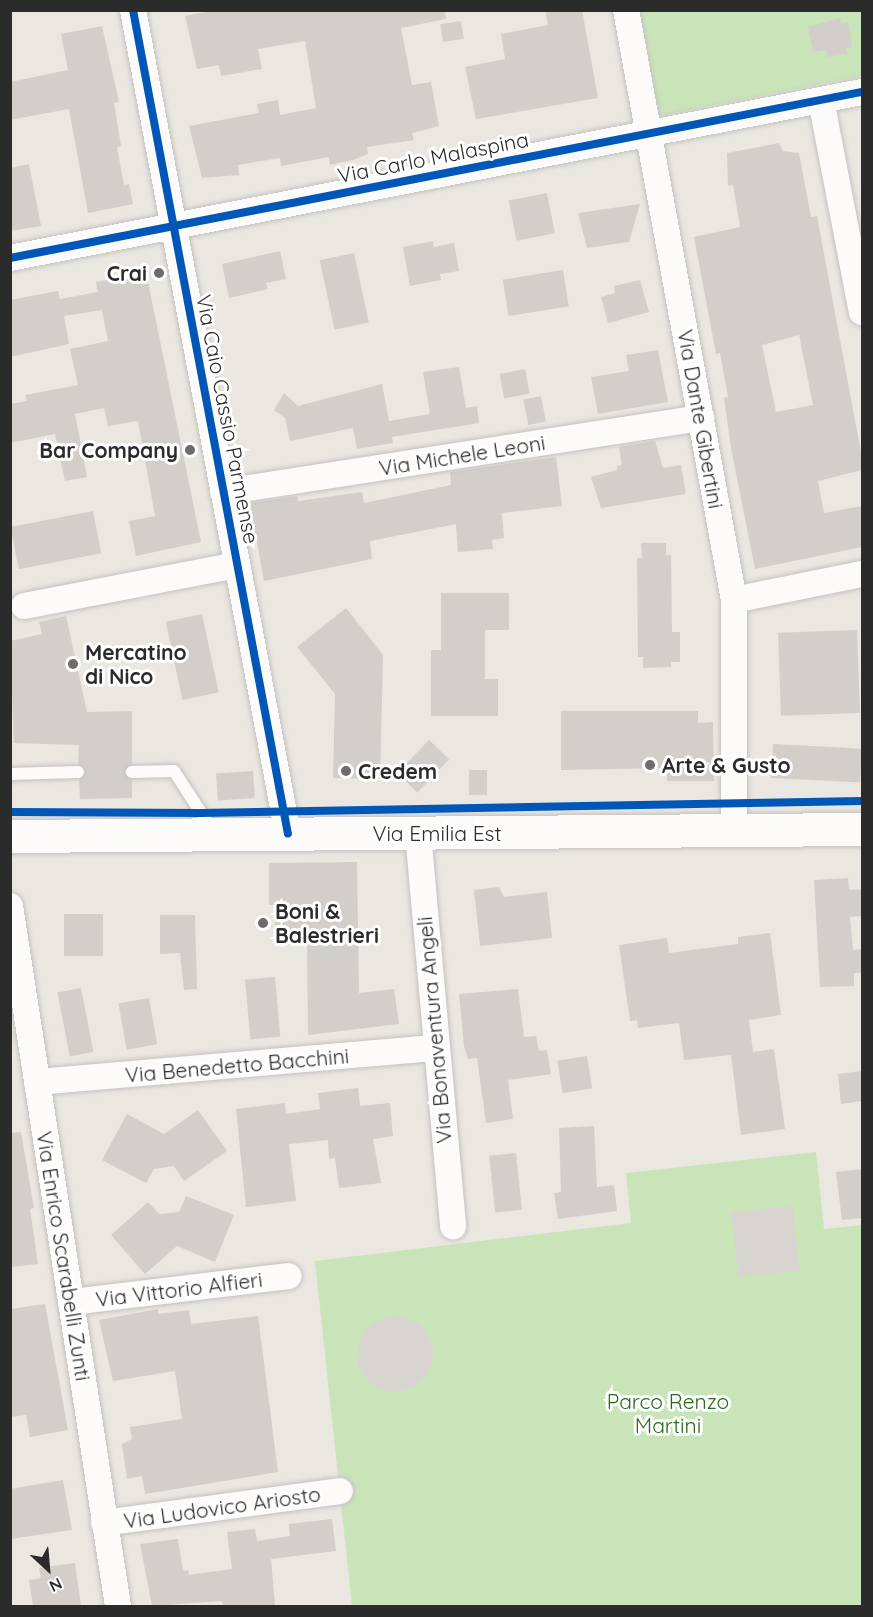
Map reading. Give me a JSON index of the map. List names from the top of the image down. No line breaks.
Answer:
{"streets":{"main road":["Via Emilia Est"],"street":["Via Carlo Malaspina","Via Caio Cassio Parmense","Via Dante Gibertini","Via Michele Leoni","Via Bonaventura Angeli","Via Benedetto Bacchini","Via Enrico Scarabelli Zunti","Via Vittorio Alfieri","Via Ludovico Ariosto"]},"crossings":[["Via Carlo Malaspina","Via Caio Cassio Parmense"],["Via Carlo Malaspina","Via Dante Gibertini"],["Via Caio Cassio Parmense","Via Michele Leoni"],["Via Caio Cassio Parmense","Via Emilia Est"],["Via Dante Gibertini","Via Michele Leoni"],["Via Dante Gibertini","Via Emilia Est"],["Via Emilia Est","Via Bonaventura Angeli"],["Via Bonaventura Angeli","Via Benedetto Bacchini"],["Via Benedetto Bacchini","Via Enrico Scarabelli Zunti"],["Via Enrico Scarabelli Zunti","Via Vittorio Alfieri"],["Via Enrico Scarabelli Zunti","Via Ludovico Ariosto"]],"parks":["Parco Renzo Martini"],"places":["Crai","Bar Company","Mercatino di Nico","Arte & Gusto","Credem","Boni & Balestrieri"],"north":"bottom right"}
